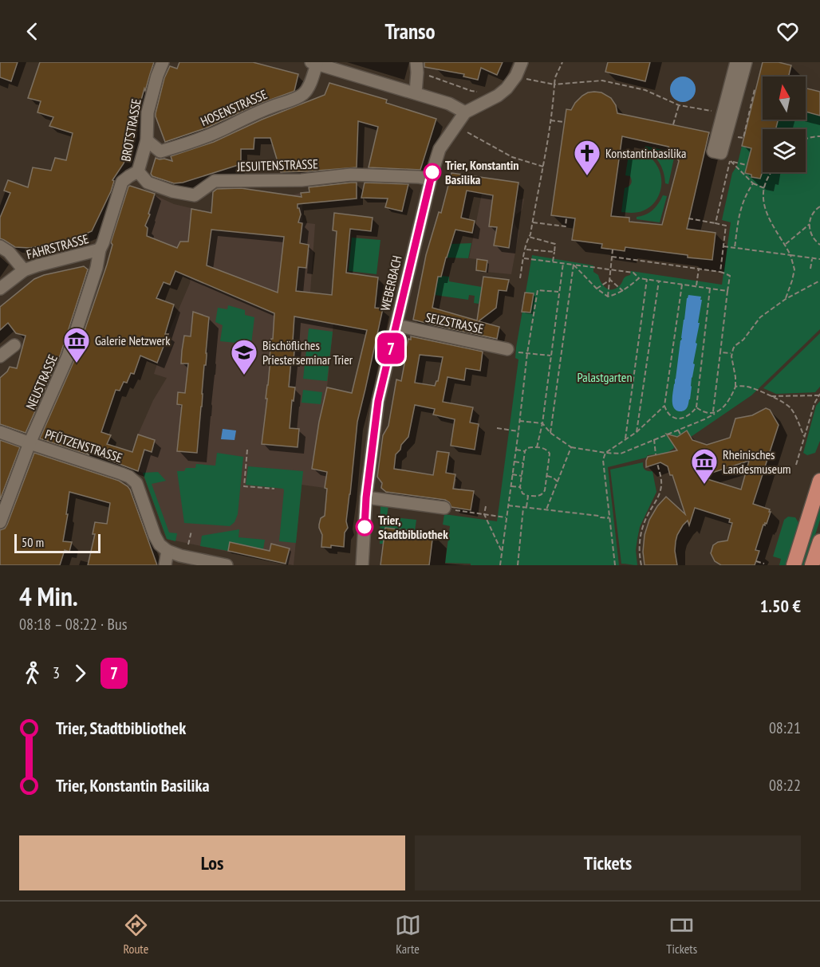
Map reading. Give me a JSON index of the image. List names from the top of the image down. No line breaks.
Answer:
{"streets":{"street":["HOSENSTRASSE","BROTSTRASSE","JESUITENSTRASSE","FAHRSTRASSE","WEBERBACH","SEIZSTRASSE","NEUSTRASSE","PFÜTZENSTRASSE"]},"crossings":[["HOSENSTRASSE","BROTSTRASSE"],["BROTSTRASSE","JESUITENSTRASSE"],["BROTSTRASSE","FAHRSTRASSE"],["BROTSTRASSE","NEUSTRASSE"],["JESUITENSTRASSE","WEBERBACH"],["FAHRSTRASSE","NEUSTRASSE"],["WEBERBACH","SEIZSTRASSE"],["NEUSTRASSE","PFÜTZENSTRASSE"]],"parks":["Palastgarten"],"places":{"other":["Trier, Konstantin Basilika","Trier, Stadtbibliothek"],"church":["Konstantinbasilika"],"museum":["Galerie Netzwerk","Rheinisches Landesmuseum"],"school or university":["Bischöfliches Priesterseminar Trier"]},"lines":["bus line 7"],"scale_bar":"50 m","north":"top","page":{"header":"Transo","on_map":"7","scale":"50 m","heading":["4 Min.","08:18 – 08:22 · Bus","1.50 €"],"legs":["3","7"],"list":[{"name":"Trier, Stadtbibliothek","value":"08:21"},{"name":"Trier, Konstantin Basilika","value":"08:22"}],"buttons":["Los","Tickets"],"tabs":["Route","Karte","Tickets"]}}
